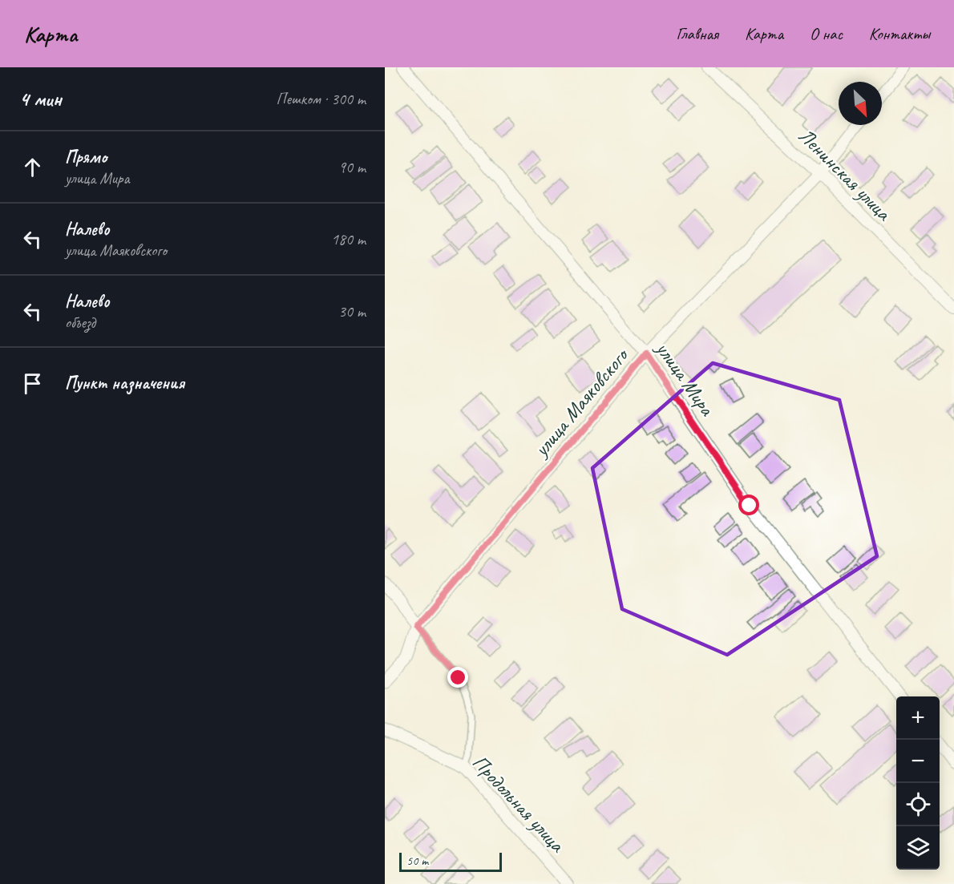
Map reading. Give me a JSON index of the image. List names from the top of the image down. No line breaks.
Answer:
{"streets":{"street":["Ленинская улица","улица Мира","улица Маяковского","Продольная улица"]},"crossings":[["Ленинская улица","улица Маяковского"],["улица Мира","улица Маяковского"]],"scale_bar":"50 m","north":"bottom right","page":{"header":"Карта","nav":["Главная","Карта","О нас","Контакты"],"heading":["4 мин","Пешком · 300 m"],"list":[["Прямо","улица Мира","90 m"],["Налево","улица Маяковского","180 m"],["Налево","объезд","30 m"],"Пункт назначения"],"map_buttons":["+","−"],"scale":"50 m"}}
